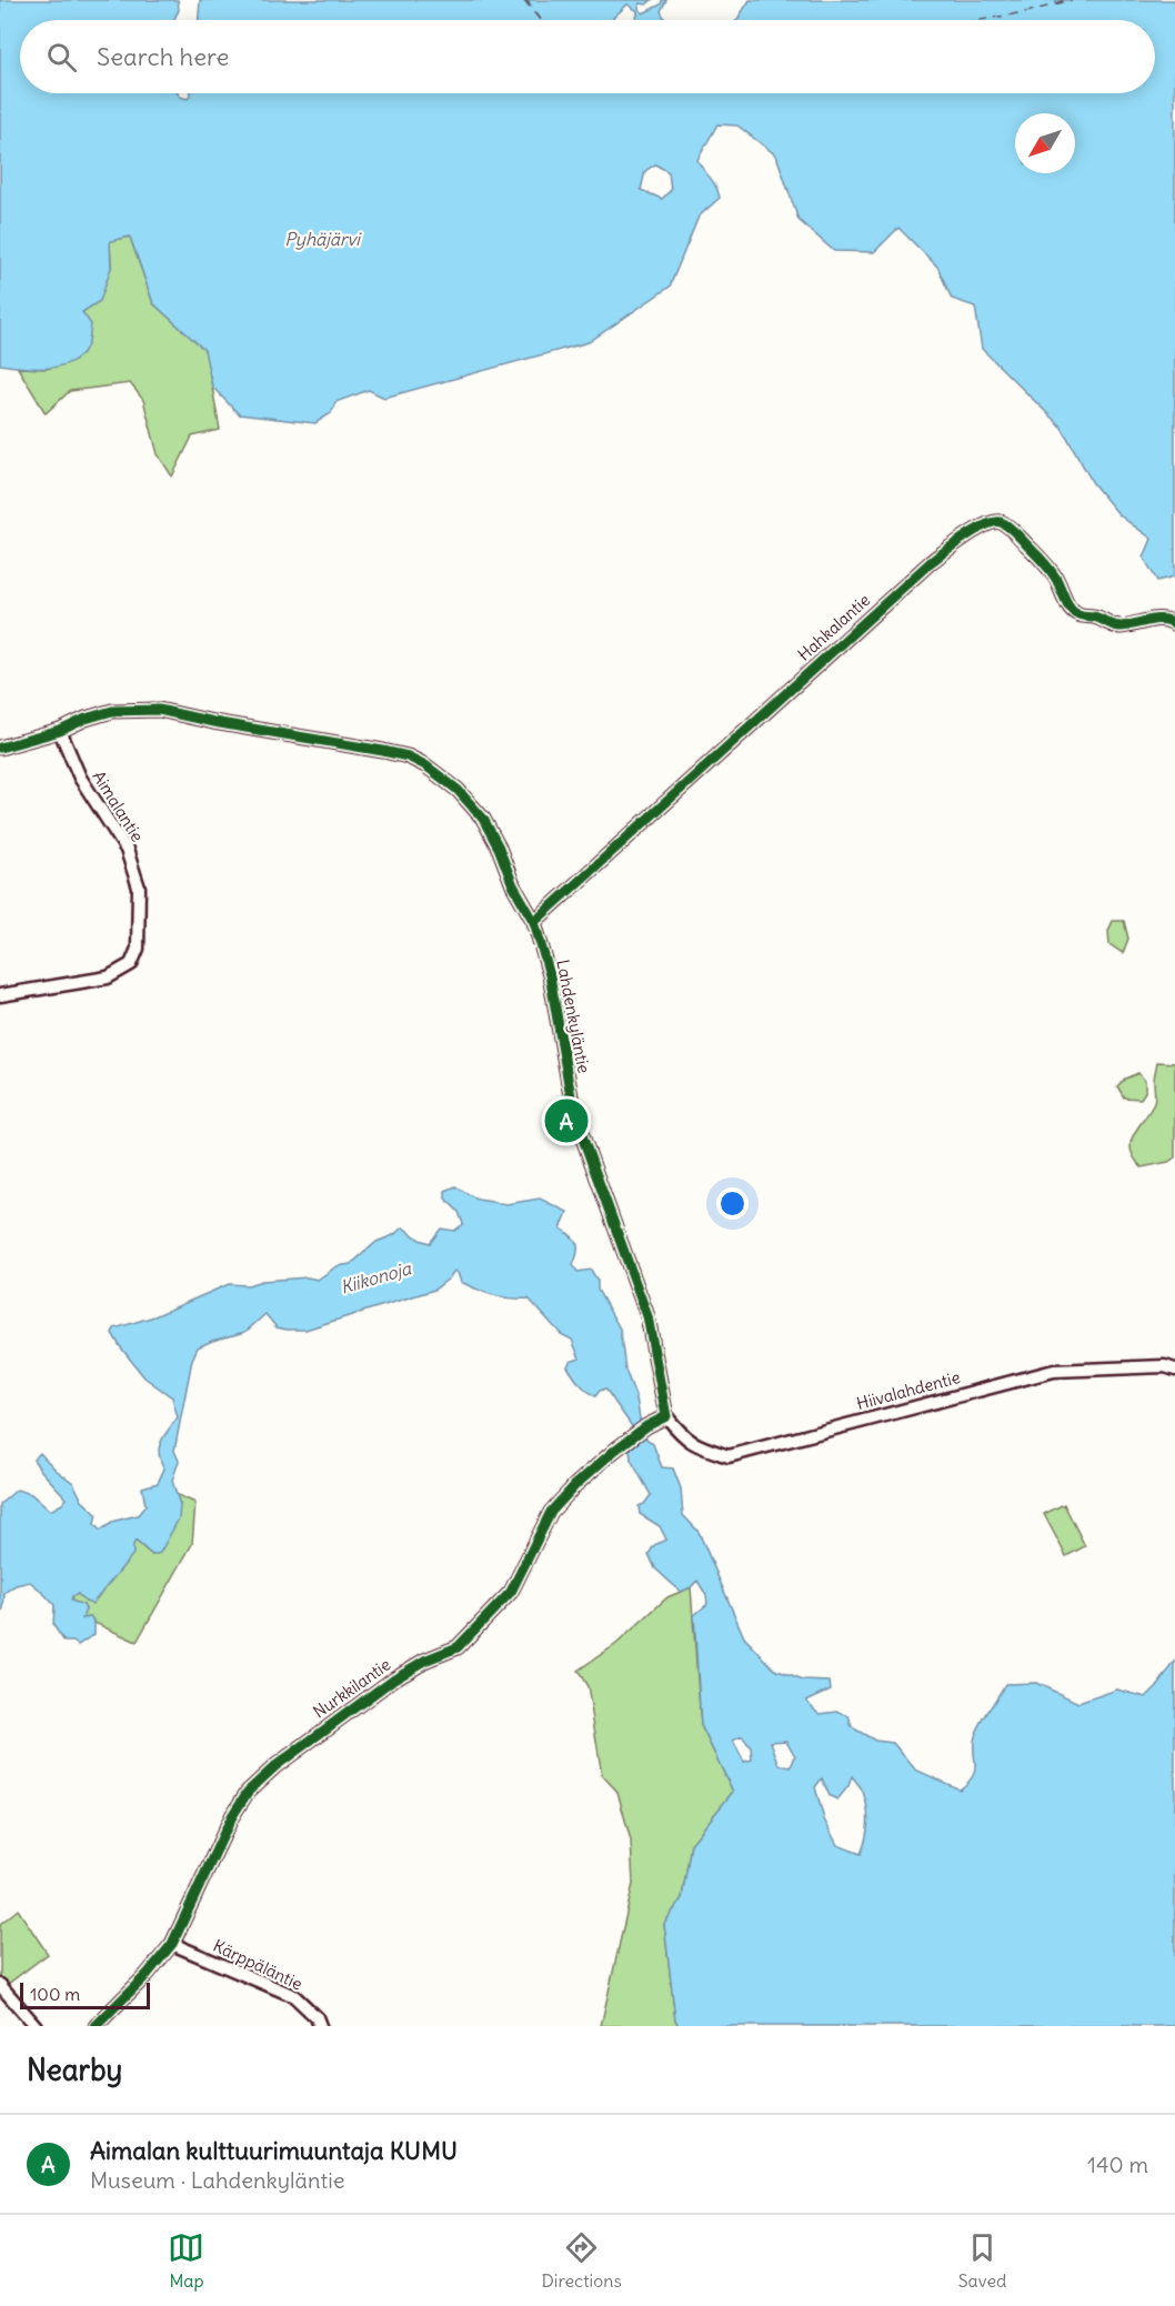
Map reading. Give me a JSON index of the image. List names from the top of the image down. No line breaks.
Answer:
{"streets":{"street":["Hahkalantie","Aimalantie","Lahdenkyläntie","Hiivalahdentie","Nurkkilantie","Kärppäläntie"]},"crossings":[["Hahkalantie","Lahdenkyläntie"],["Aimalantie","Lahdenkyläntie"],["Lahdenkyläntie","Hiivalahdentie"],["Lahdenkyläntie","Nurkkilantie"],["Hiivalahdentie","Nurkkilantie"],["Nurkkilantie","Kärppäläntie"]],"water":["Pyhäjärvi","Kiikonoja"],"scale_bar":"100 m","north":"bottom left","page":{"search":"Search here","pins":"A","scale":"100 m","heading":"Nearby","list":[{"mark":"A","name":"Aimalan kulttuurimuuntaja KUMU","note":"Museum · Lahdenkyläntie","value":"140 m"}],"nav":["Map","Directions","Saved"]}}
